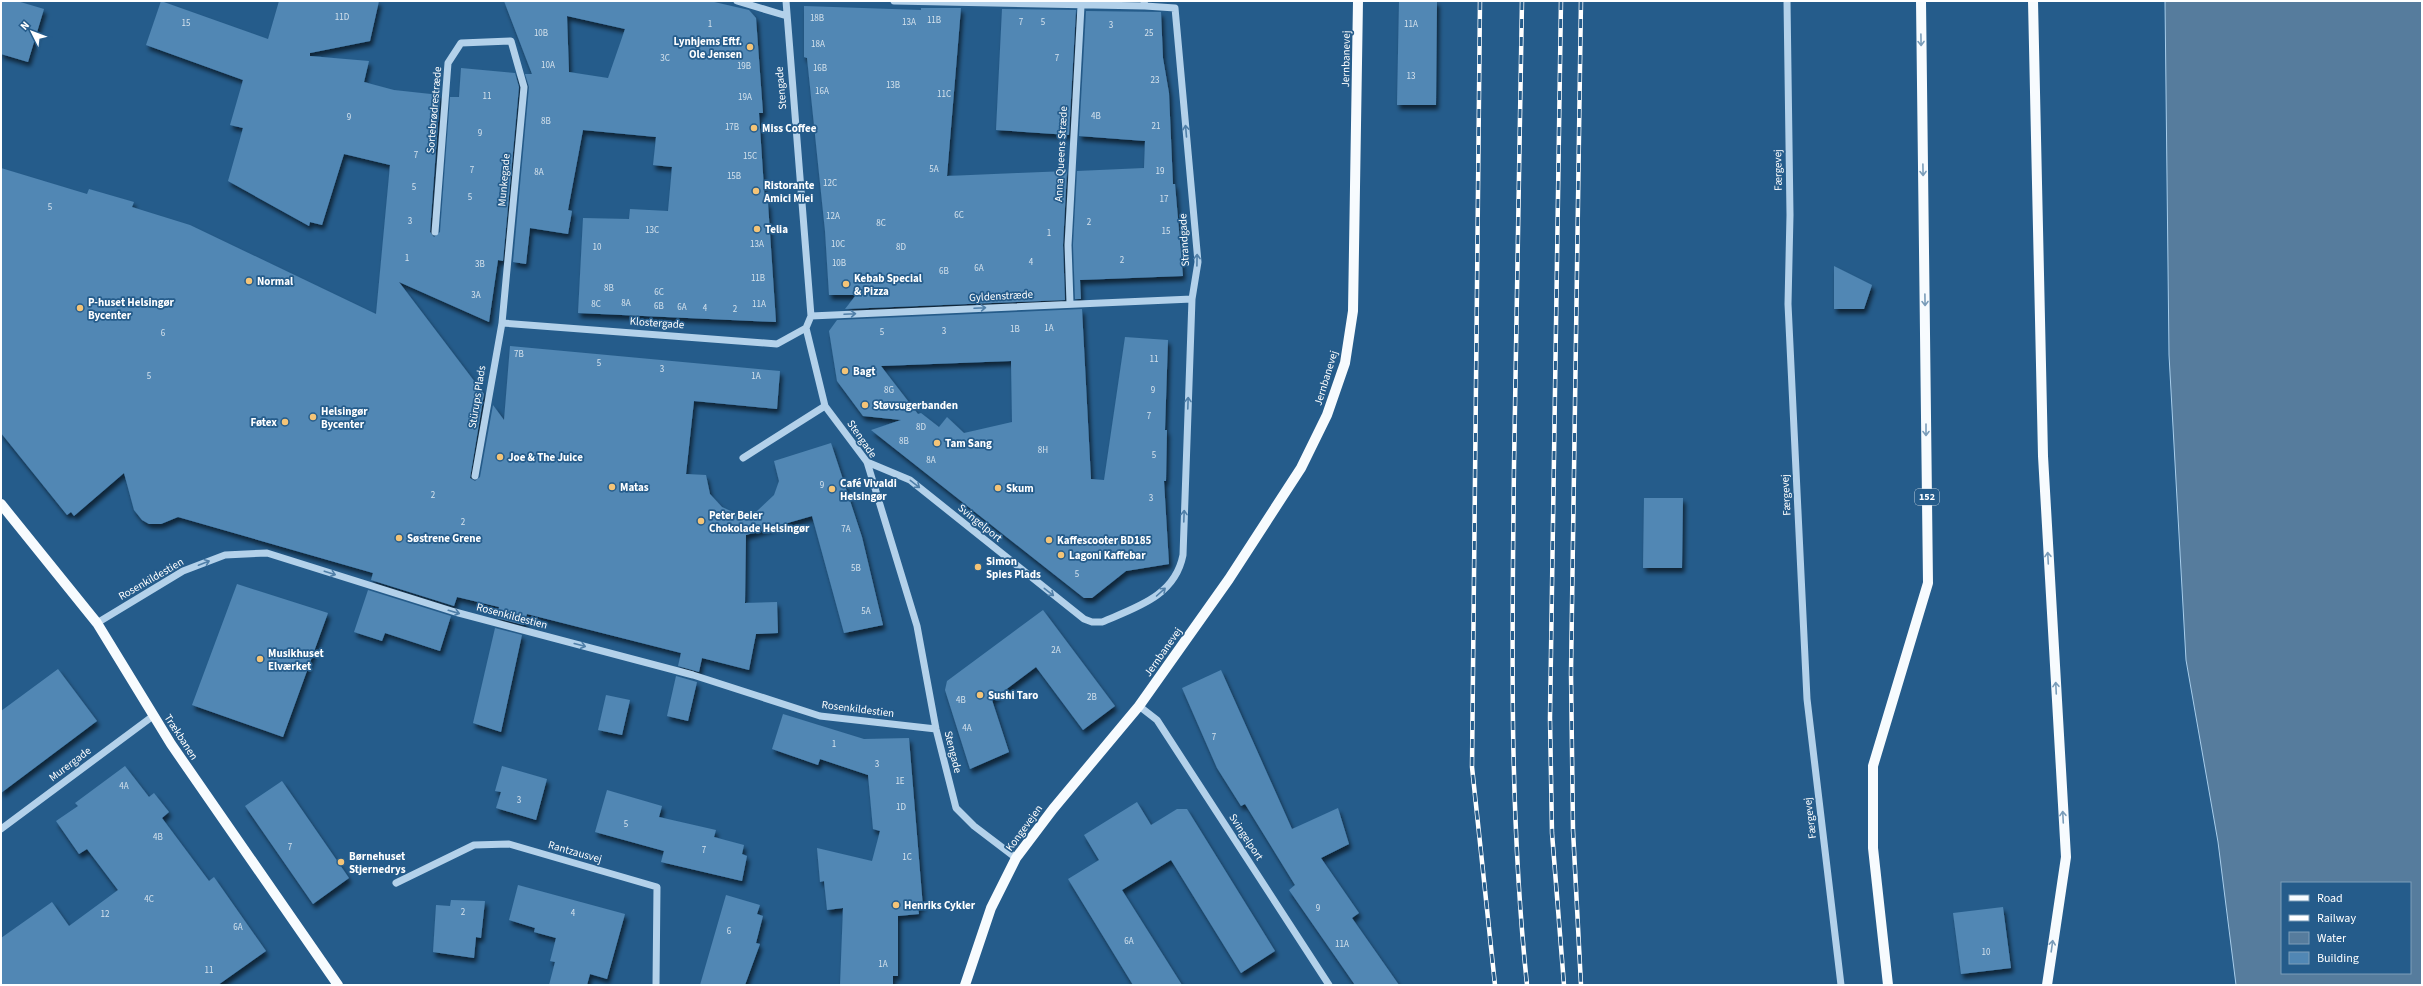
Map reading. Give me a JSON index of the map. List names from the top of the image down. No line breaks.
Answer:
{"streets":{"main road":["Jernbanevej","152","Trækbanen","Kongevejen"],"street":["Stengade","Sortebrødrestræde","Anna Queens Stræde","Færgevej","Munkegade","Strandgade","Gyldenstræde","Klostergade","Stürups Plads","Svingelport","Rosenkildestien","Murergade","Rantzausvej"]},"crossings":[["Jernbanevej","Svingelport"],["Jernbanevej","Kongevejen"],["Stengade","Gyldenstræde"],["Stengade","Klostergade"],["Stengade","Svingelport"],["Stengade","Rosenkildestien"],["Stengade","Kongevejen"],["Sortebrødrestræde","Munkegade"],["Anna Queens Stræde","Gyldenstræde"],["Munkegade","Klostergade"],["Munkegade","Stürups Plads"],["Strandgade","Gyldenstræde"],["Strandgade","Svingelport"],["Klostergade","Stürups Plads"],["Svingelport","Kongevejen"],["Rosenkildestien","Trækbanen"],["Trækbanen","Murergade"]],"one_way":["Strandgade","Gyldenstræde","Svingelport","Rosenkildestien"],"places":["Lynhjems Eftf. Ole Jensen","Miss Coffee","Ristorante Amici Miei","Telia","Normal","Kebab Special & Pizza","P-huset Helsingør Bycenter","Bagt","Støvsugerbanden","Helsingør Bycenter","Føtex","Tam Sang","Joe & The Juice","Matas","Skum","Café Vivaldi Helsingør","Peter Beier Chokolade Helsingør","Søstrene Grene","Kaffescooter BD185","Lagoni Kaffebar","Simon Spies Plads","Musikhuset Elværket","Sushi Taro","Børnehuset Stjernedrys","Henriks Cykler"],"house_numbers":["11D","18B","11B","13A","7","5","15","1","11A","3","10B","25","18A","3C","7","10A","19B","16B","13","23","13B","16A","11C","11","19A","4B","9","8B","21","17B","9","7","15C","5A","7","19","8A","15B","12C","5","5","17","5","6C","12A","3","2","8C","13C","15","1","13A","10C","10","8D","1","2","4","10B","3B","6A","6B","11B","8B","6C","3A","8A","8C","11A","6B","6A","4","2","1A","1B","3","5","6","7B","11","5","3","5","1A","8G","9","7","8D","8B","8H","5","8A","9","2","3","2","7A","5B","5","5A","2A","2B","4B","4A","7","1","3","1E","4A","3","1D","5","4B","7","7","1C","4C","9","2","4","12","6A","6","6A","11A","10","1A","11"],"legend":["Road","Railway","Water","Building"],"north":"top left"}
